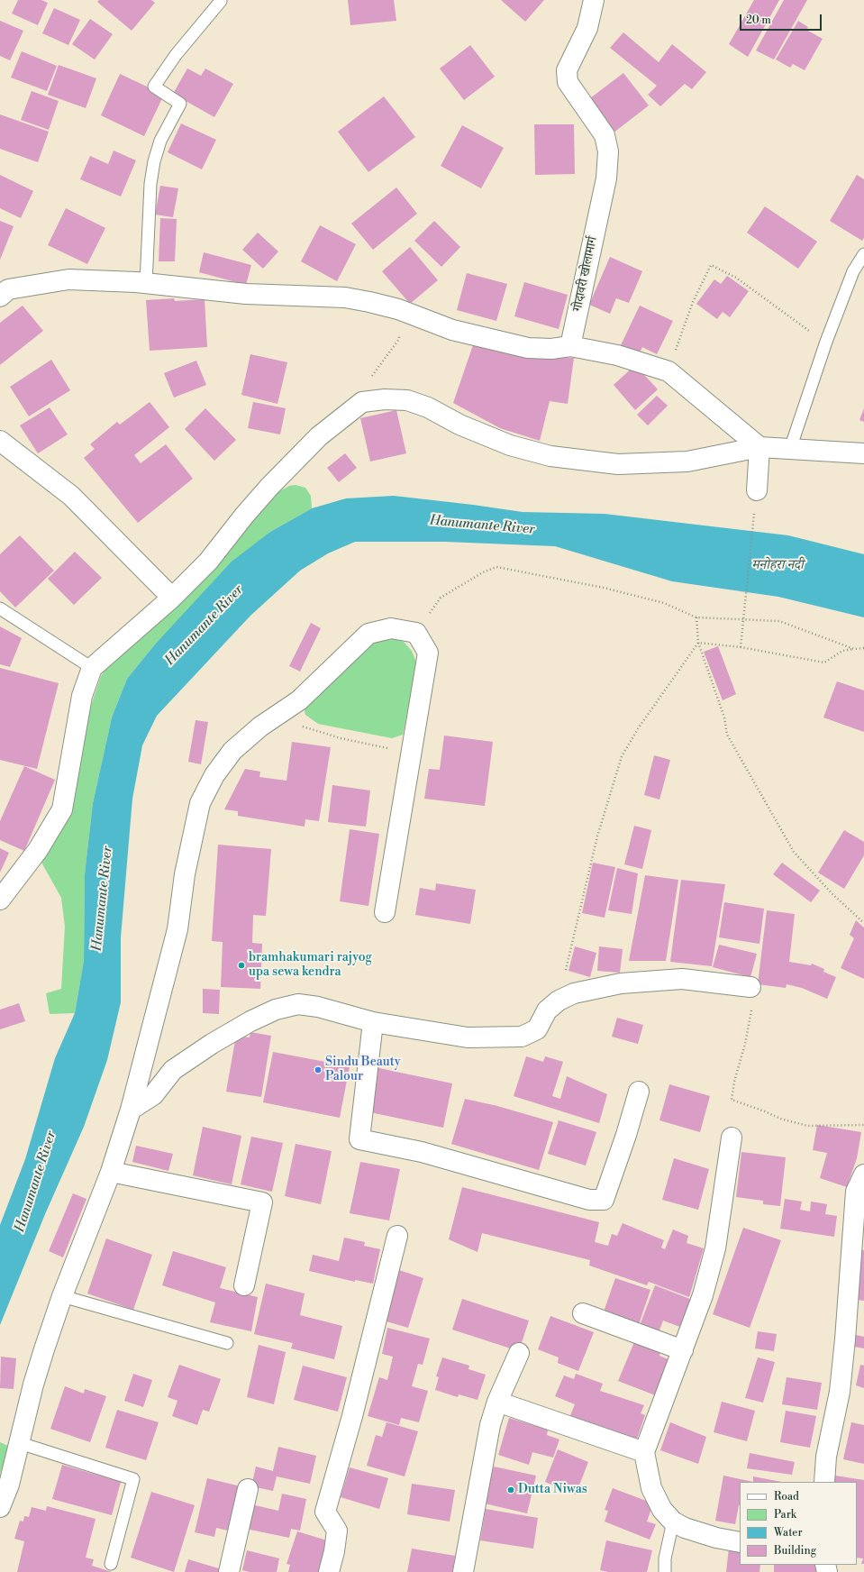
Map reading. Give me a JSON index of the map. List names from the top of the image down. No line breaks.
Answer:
{"streets":{"street":["गोदावरी खोलामार्ग"]},"water":["Hanumante River","मनोहरा नदी"],"places":["bramhakumari rajyog upa sewa kendra","Sindu Beauty Palour","Dutta Niwas"],"legend":["Road","Park","Water","Building"],"scale_bar":"20 m"}
